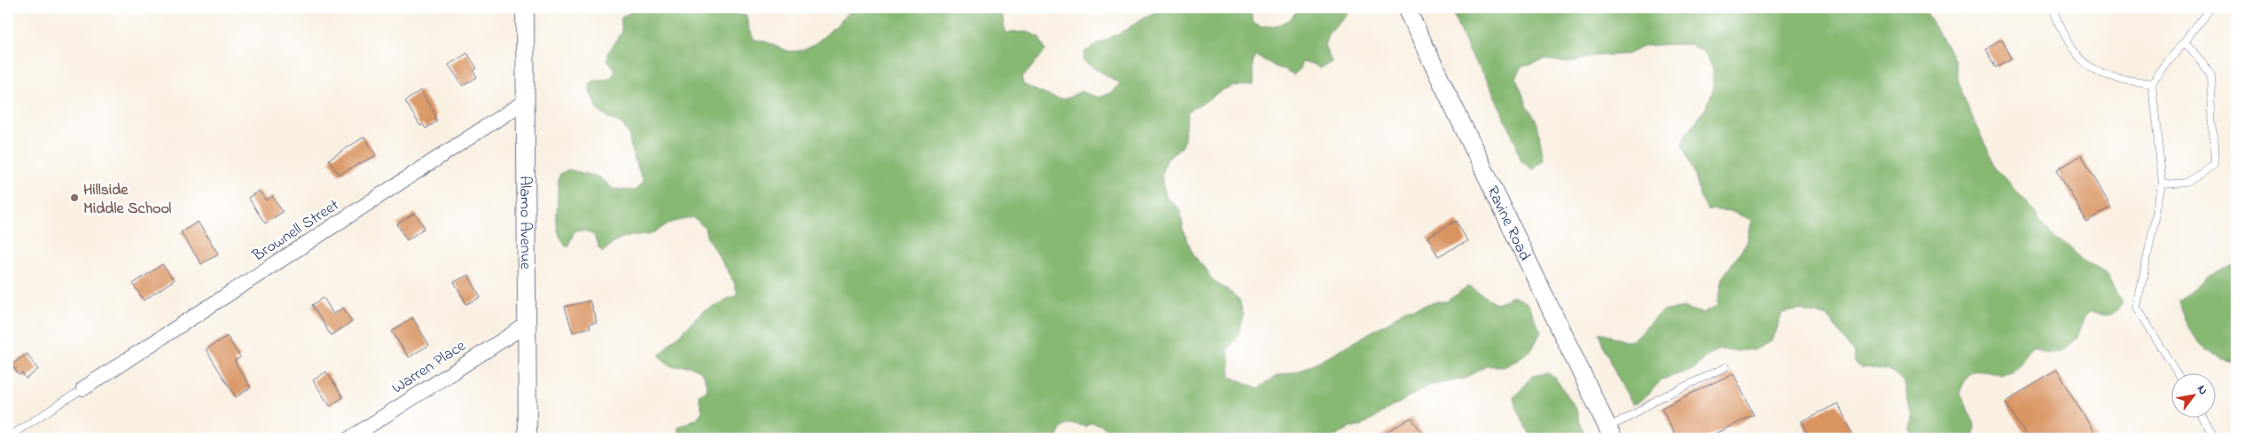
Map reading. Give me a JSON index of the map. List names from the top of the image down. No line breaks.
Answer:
{"streets":{"street":["Alamo Avenue","Ravine Road","Brownell Street","Warren Place"]},"crossings":[["Alamo Avenue","Brownell Street"],["Alamo Avenue","Warren Place"]],"places":["Hillside Middle School"],"north":"top right"}
